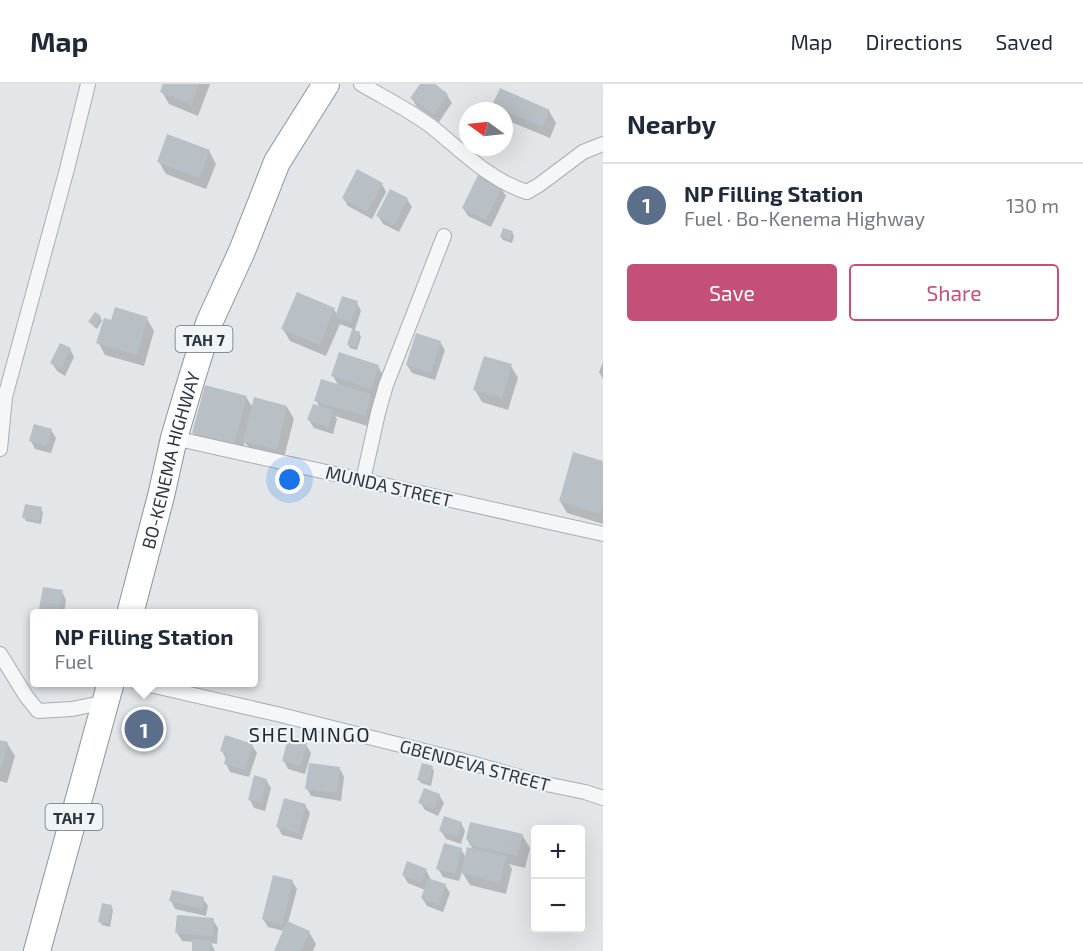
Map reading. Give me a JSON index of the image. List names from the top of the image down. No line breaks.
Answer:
{"streets":{"highway":["TAH 7","BO-KENEMA HIGHWAY"],"street":["MUNDA STREET","GBENDEVA STREET"]},"crossings":[["BO-KENEMA HIGHWAY","MUNDA STREET"]],"districts":["SHELMINGO"],"north":"left","page":{"header":"Map","nav":["Map","Directions","Saved"],"heading":"Nearby","list":[{"mark":"1","name":"NP Filling Station","note":"Fuel · Bo-Kenema Highway","value":"130 m"}],"buttons":["Save","Share"],"popup":["NP Filling Station","Fuel"],"pins":"1","map_buttons":["+","−"]}}
